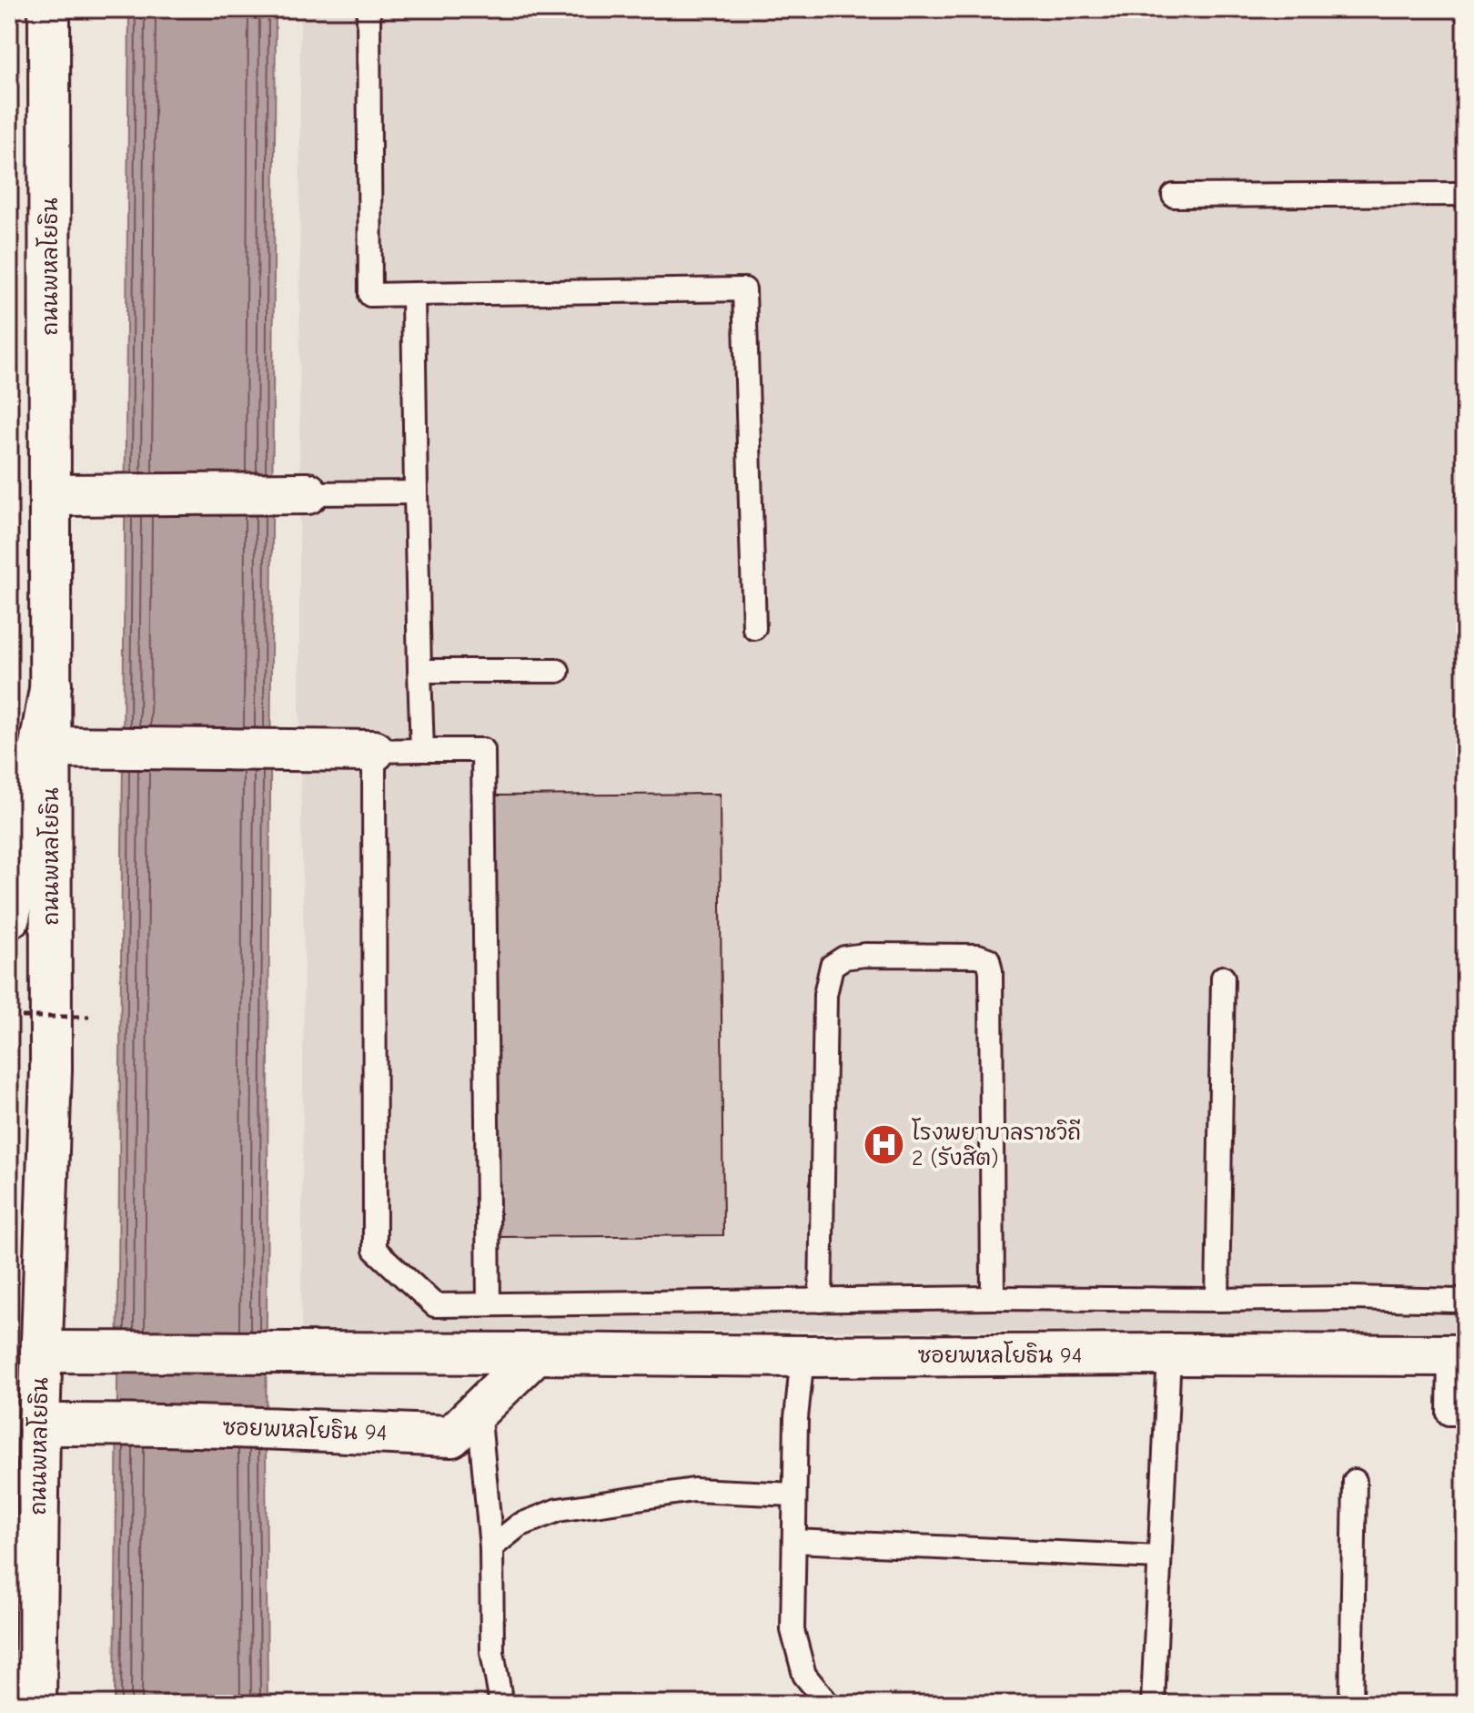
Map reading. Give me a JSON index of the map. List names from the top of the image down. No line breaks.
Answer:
{"streets":{"main road":["ถนนพหลโยธิน","ซอยพหลโยธิน 94"]},"crossings":[["ถนนพหลโยธิน","ซอยพหลโยธิน 94"]],"places":{"hospital":["โรงพยาบาลราชวิถี 2 (รังสิต)"]}}
